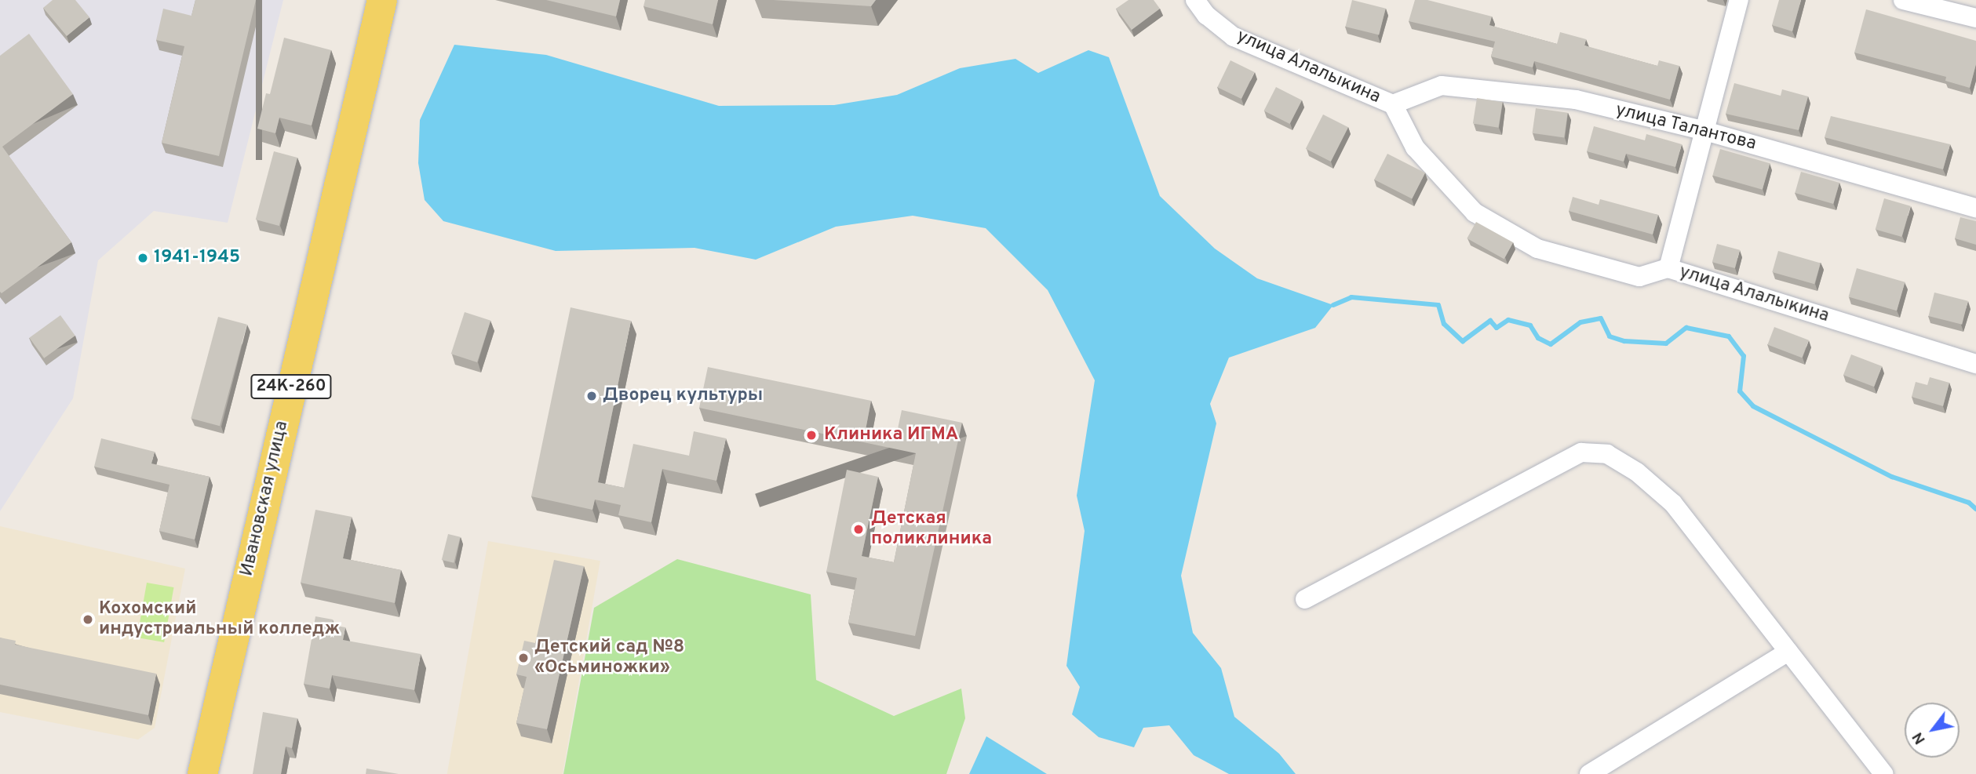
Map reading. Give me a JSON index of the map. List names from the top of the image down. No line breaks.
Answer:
{"streets":{"main road":["24К-260","Ивановская улица"],"street":["улица Алалыкина","улица Талантова"]},"crossings":[["улица Алалыкина","улица Талантова"]],"places":["1941-1945","Дворец культуры","Клиника ИГМА","Детская поликлиника","Кохомский индустриальный колледж","Детский сад №8 «Осьминожки»"],"north":"bottom left"}
